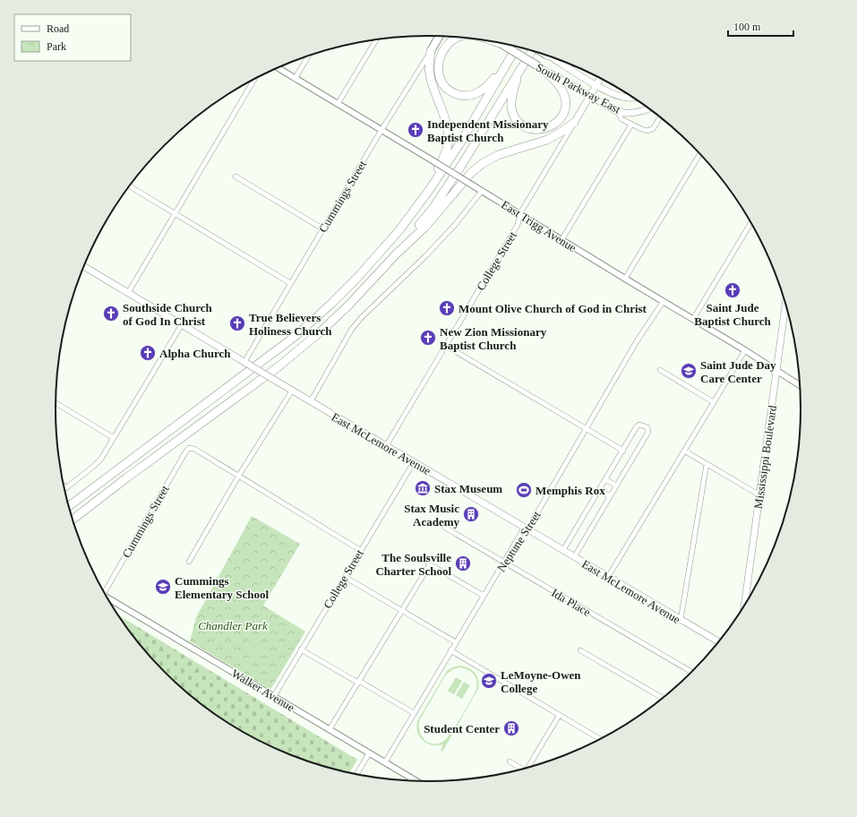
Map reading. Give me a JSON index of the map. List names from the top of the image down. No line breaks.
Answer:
{"streets":{"main road":["South Parkway East","Cummings Street","College Street","East McLemore Avenue","Mississippi Boulevard"],"street":["East Trigg Avenue","Neptune Street","Ida Place","Walker Avenue"]},"crossings":[["South Parkway East","College Street"],["Cummings Street","East Trigg Avenue"],["Cummings Street","East McLemore Avenue"],["East Trigg Avenue","College Street"],["East Trigg Avenue","Mississippi Boulevard"],["East Trigg Avenue","Neptune Street"],["College Street","East McLemore Avenue"],["College Street","Walker Avenue"],["East McLemore Avenue","Neptune Street"],["Neptune Street","Ida Place"],["Neptune Street","Walker Avenue"]],"parks":["Chandler Park"],"places":{"church":["Independent Missionary Baptist Church","Saint Jude Baptist Church","Mount Olive Church of God in Christ","Southside Church of God In Christ","True Believers Holiness Church","New Zion Missionary Baptist Church","Alpha Church"],"school or university":["Saint Jude Day Care Center","Cummings Elementary School","LeMoyne-Owen College"],"museum":["Stax Museum"],"sports":["Memphis Rox"],"building":["Stax Music Academy","The Soulsville Charter School","Student Center"]},"legend":["Road","Park"],"scale_bar":"100 m"}
